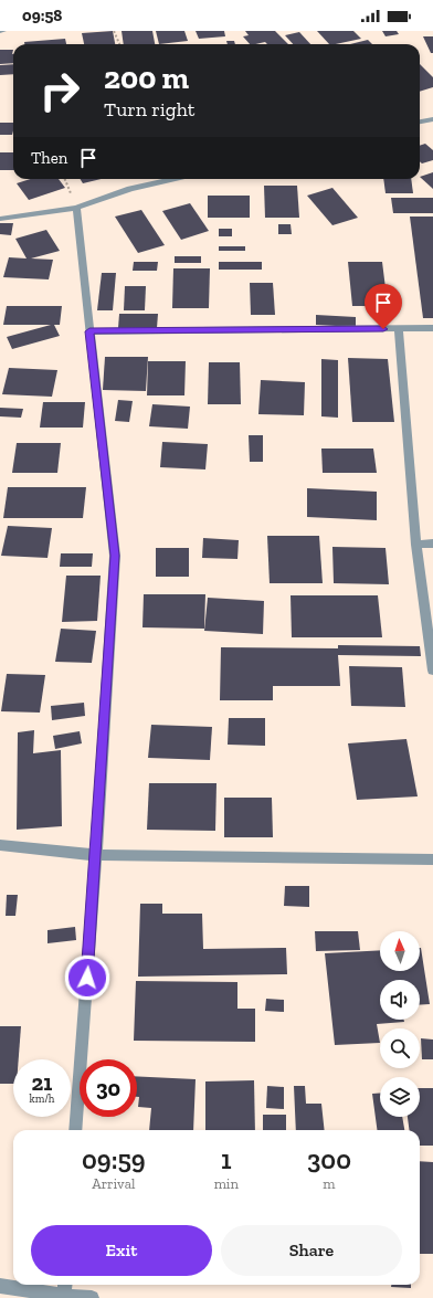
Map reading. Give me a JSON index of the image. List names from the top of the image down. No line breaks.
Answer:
{"north":"top","page":{"status":"09:58","turn":["200 m","Turn right"],"then":"Then","speed":"21 km/h","limit":"30","eta":["09:59","Arrival","1","min","300","m"],"buttons":["Exit","Share"]}}
